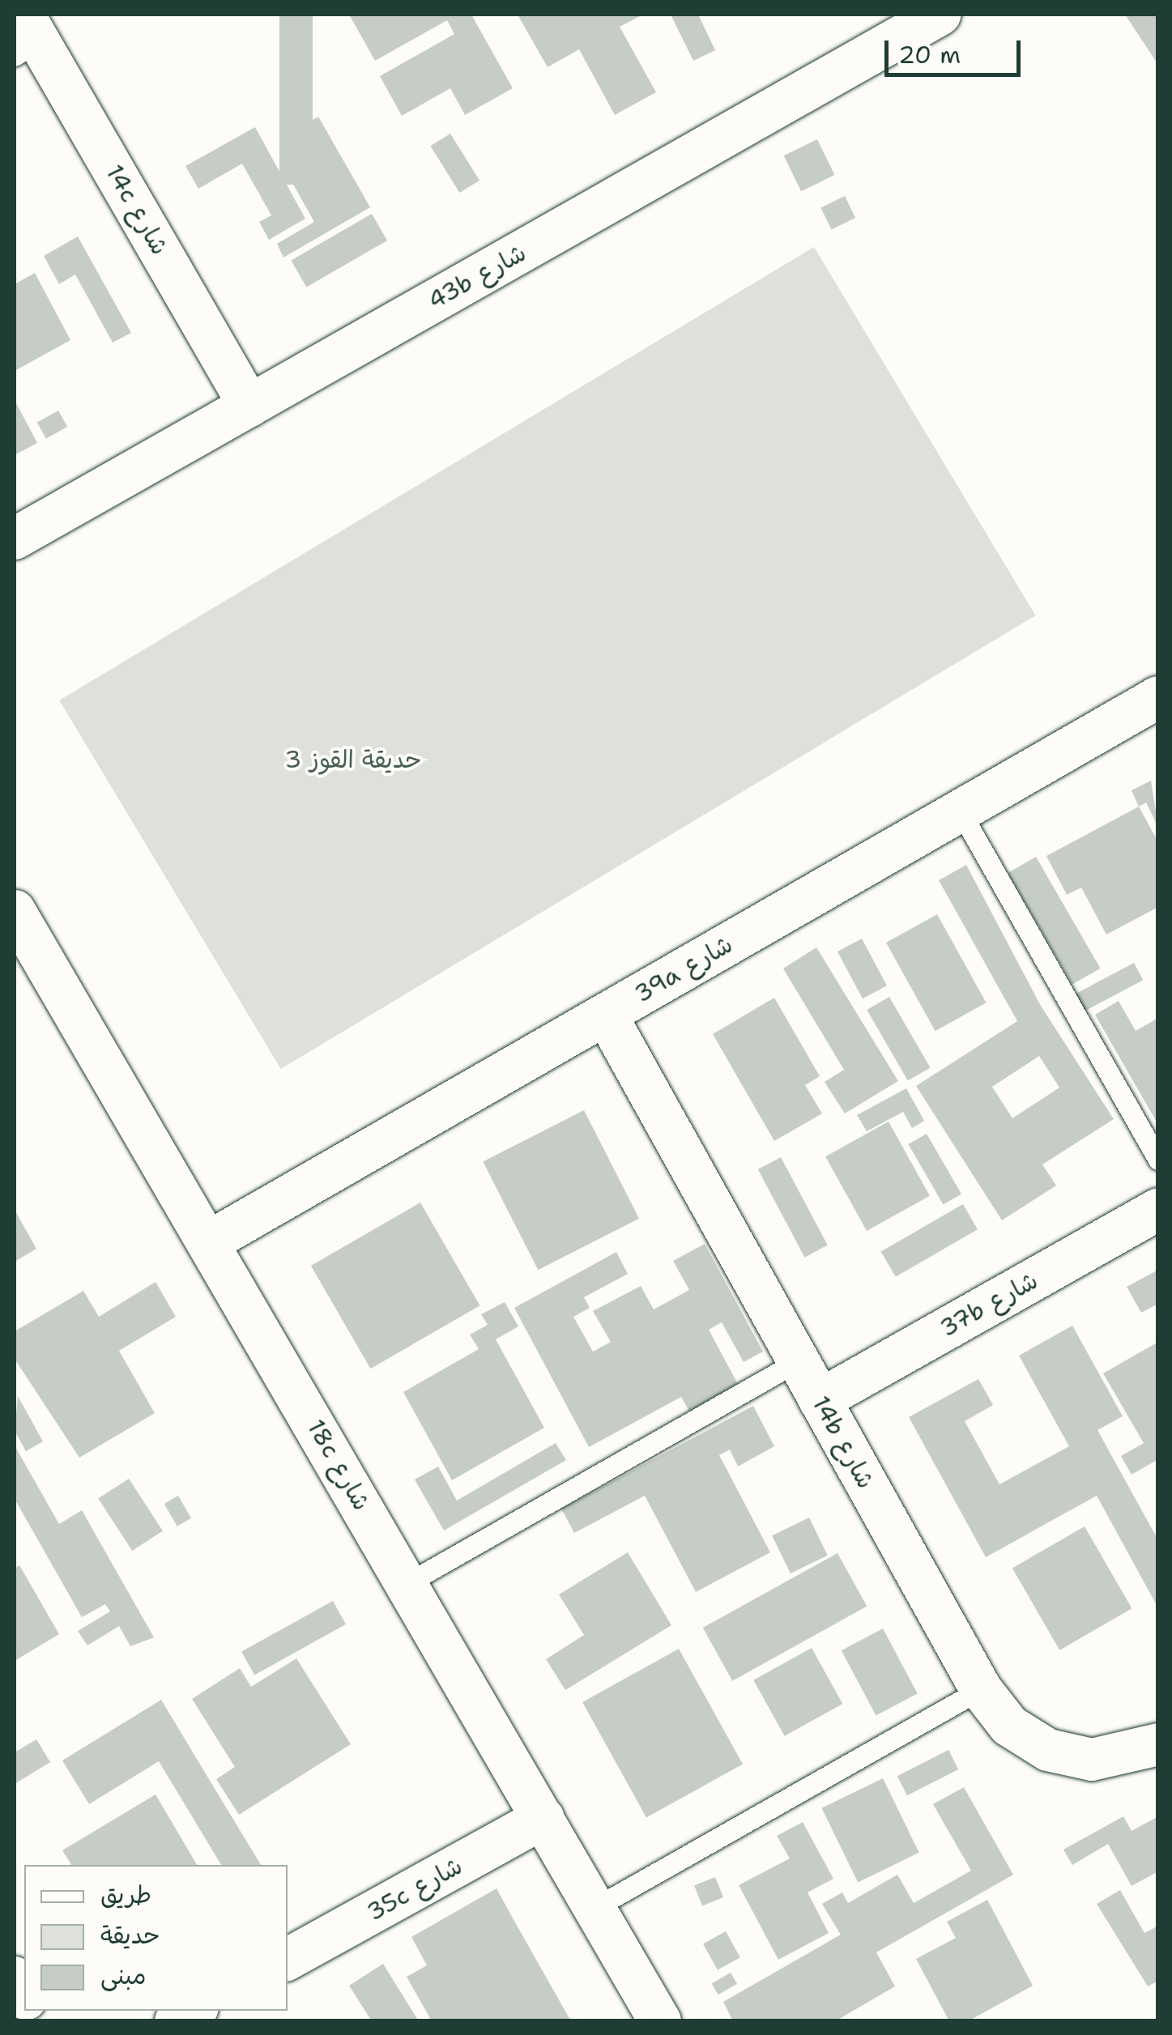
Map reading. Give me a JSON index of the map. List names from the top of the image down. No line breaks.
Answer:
{"streets":{"street":["14c شارع","43b شارع","39a شارع","37b شارع","14b شارع","18c شارع","35c شارع"]},"crossings":[["14c شارع","43b شارع"],["39a شارع","14b شارع"],["39a شارع","18c شارع"],["37b شارع","14b شارع"],["18c شارع","35c شارع"]],"parks":["حديقة القوز 3"],"legend":["طريق","حديقة","مبنى"],"scale_bar":"20 m"}
